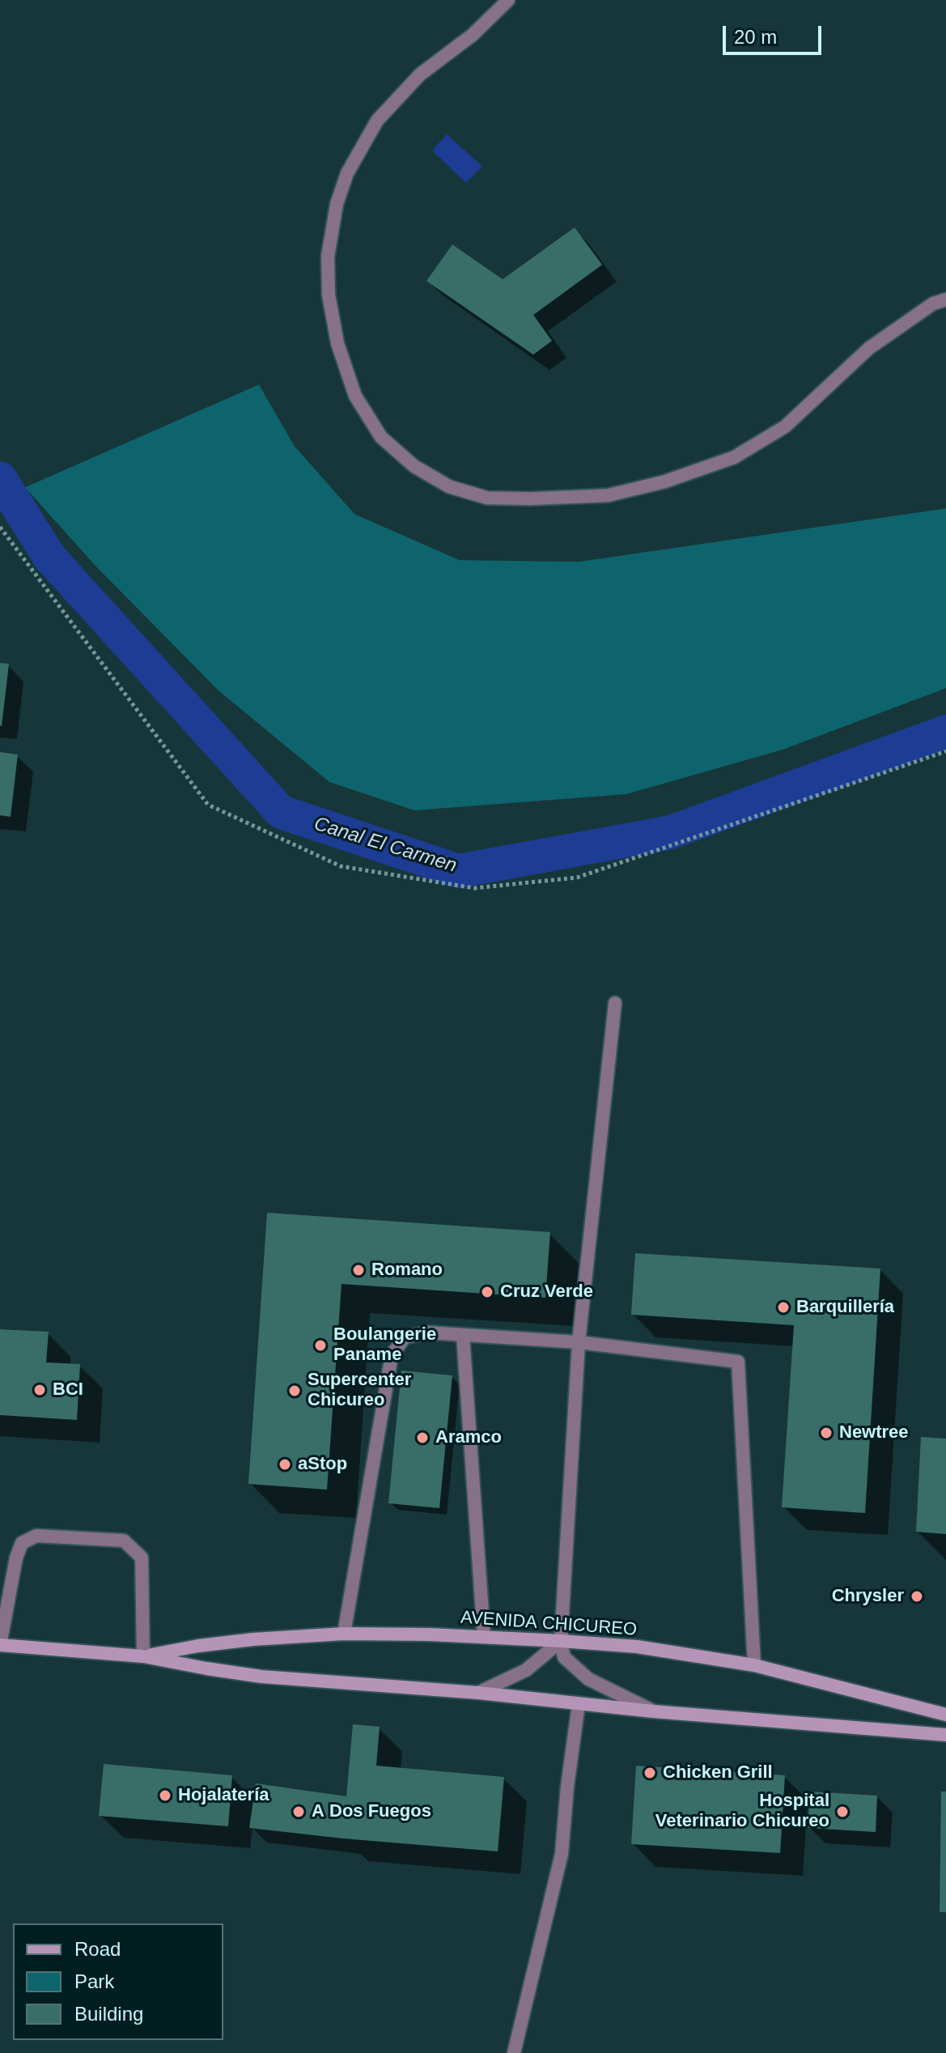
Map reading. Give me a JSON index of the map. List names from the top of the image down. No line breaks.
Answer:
{"streets":{"main road":["AVENIDA CHICUREO"]},"water":["Canal El Carmen"],"places":["Romano","Cruz Verde","Barquillería","Boulangerie Paname","BCI","Supercenter Chicureo","Newtree","Aramco","aStop","Chrysler","Chicken Grill","Hojalatería","A Dos Fuegos","Hospital Veterinario Chicureo"],"legend":["Road","Park","Building"],"scale_bar":"20 m"}
